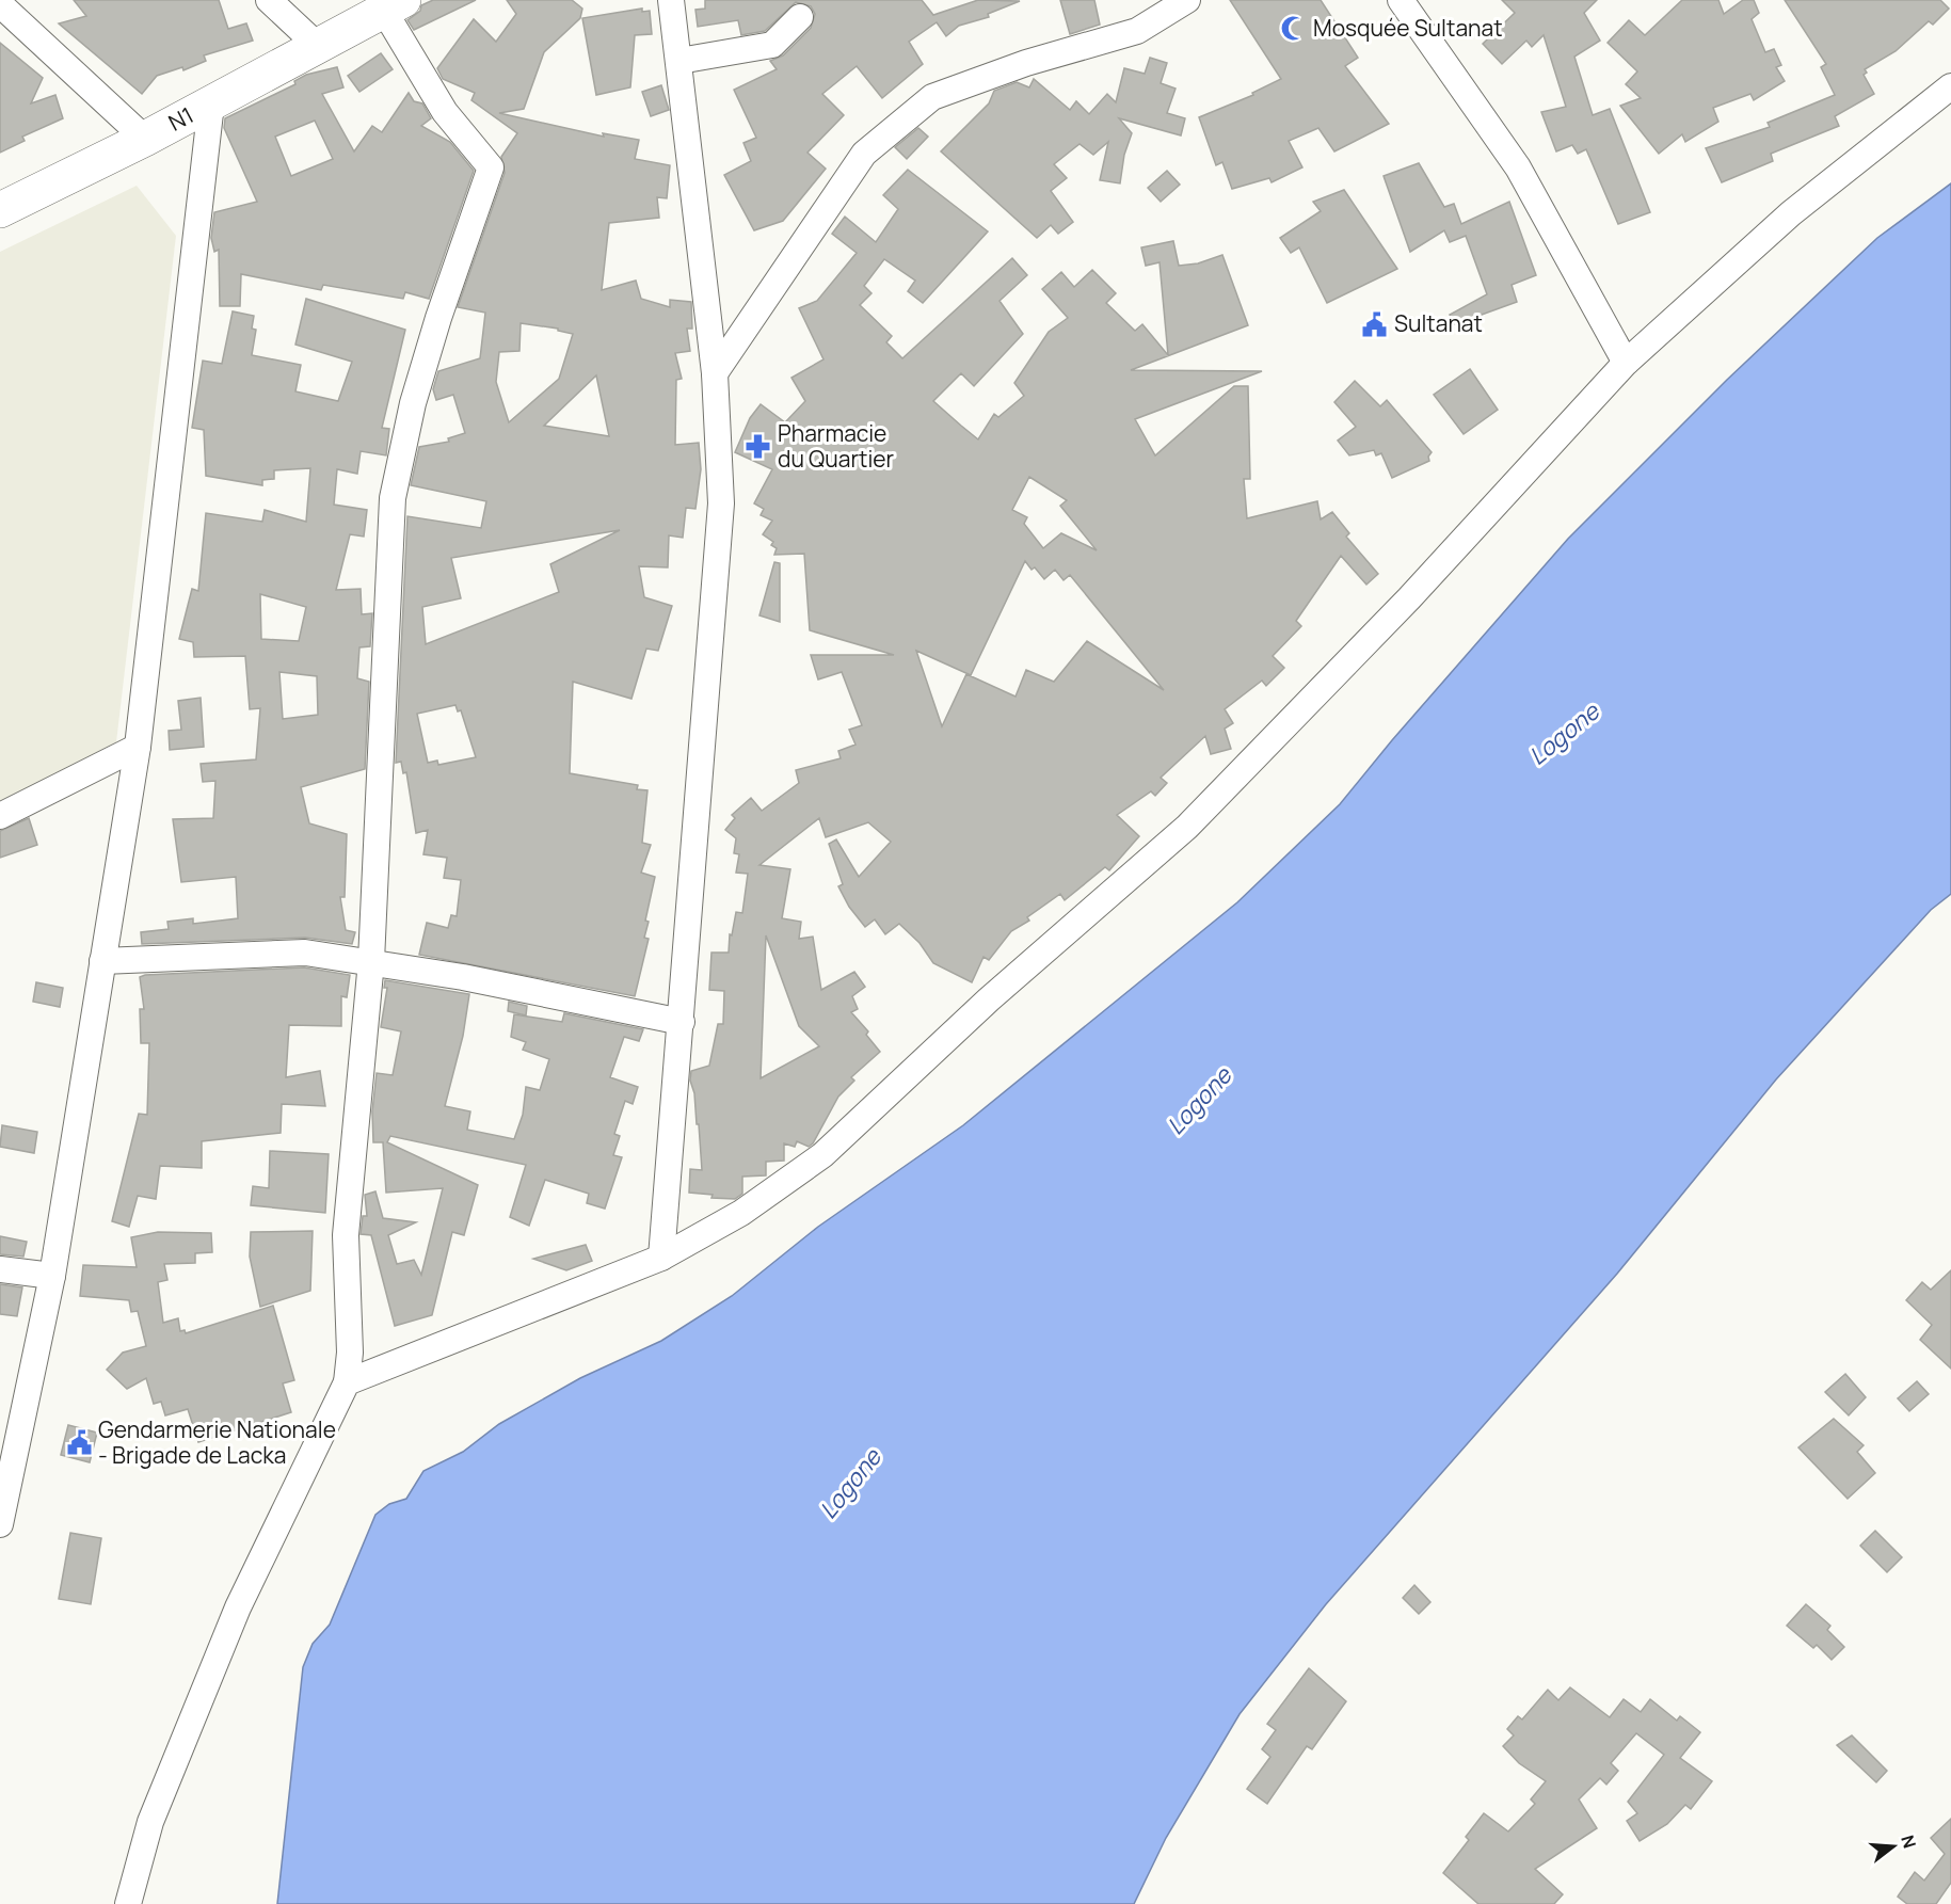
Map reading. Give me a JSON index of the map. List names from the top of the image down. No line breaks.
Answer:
{"streets":{"highway":["N1"]},"water":["Logone"],"places":{"mosque":["Mosquée Sultanat"],"public building":["Sultanat","Gendarmerie Nationale - Brigade de Lacka"],"pharmacy":["Pharmacie du Quartier"]},"north":"right"}
